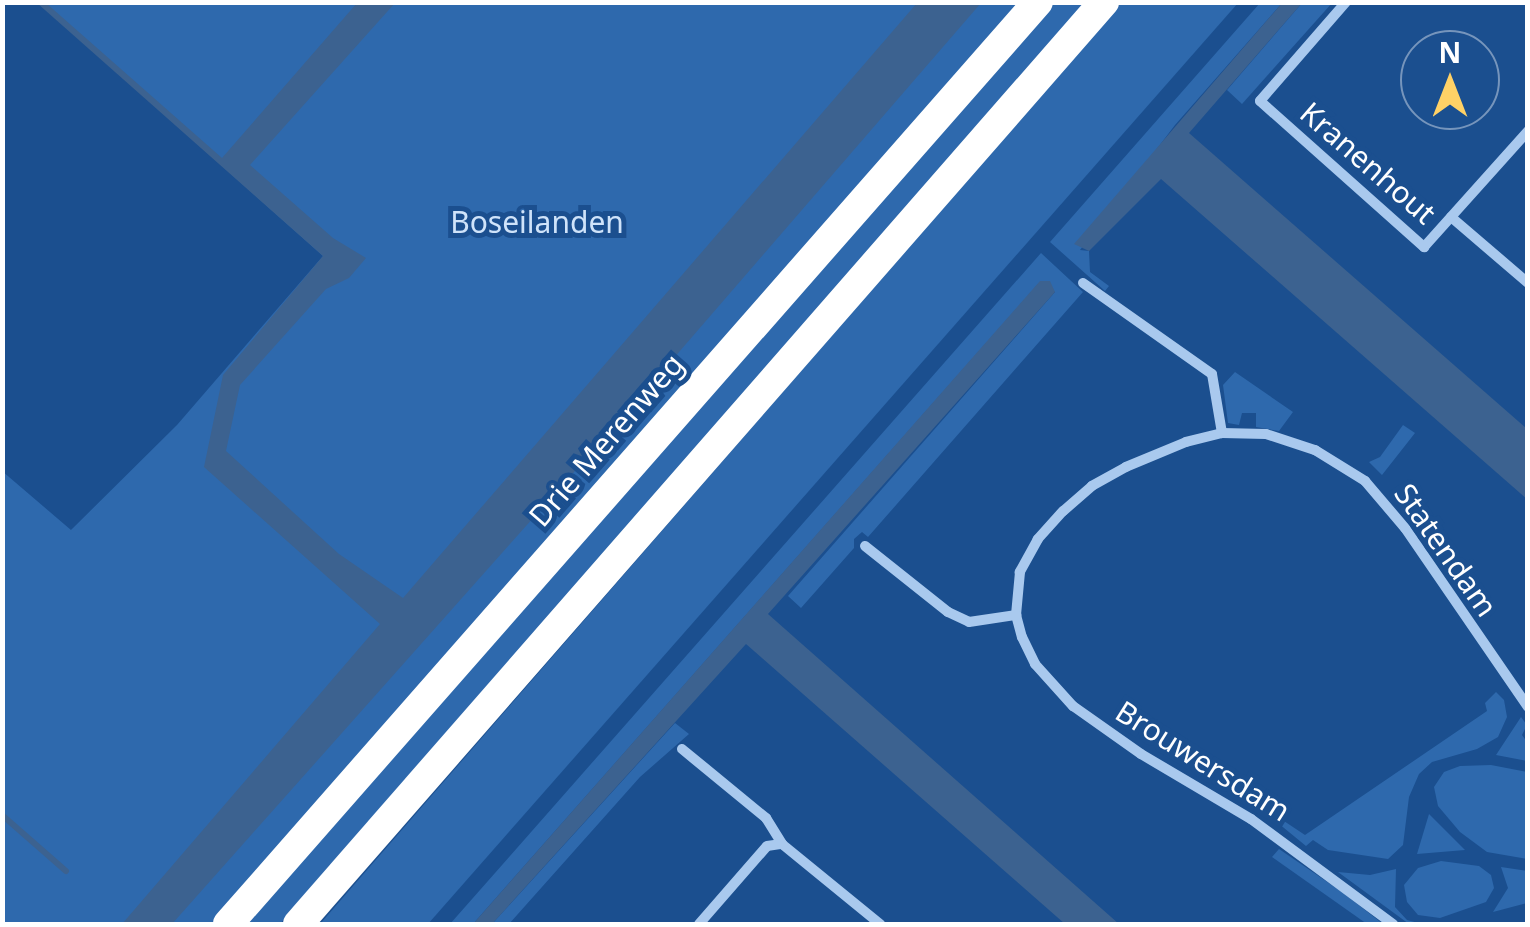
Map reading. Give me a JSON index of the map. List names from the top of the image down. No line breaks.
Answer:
{"streets":{"highway":["Drie Merenweg"],"street":["Kranenhout","Statendam","Brouwersdam"]},"parks":["Boseilanden"],"north":"top"}
